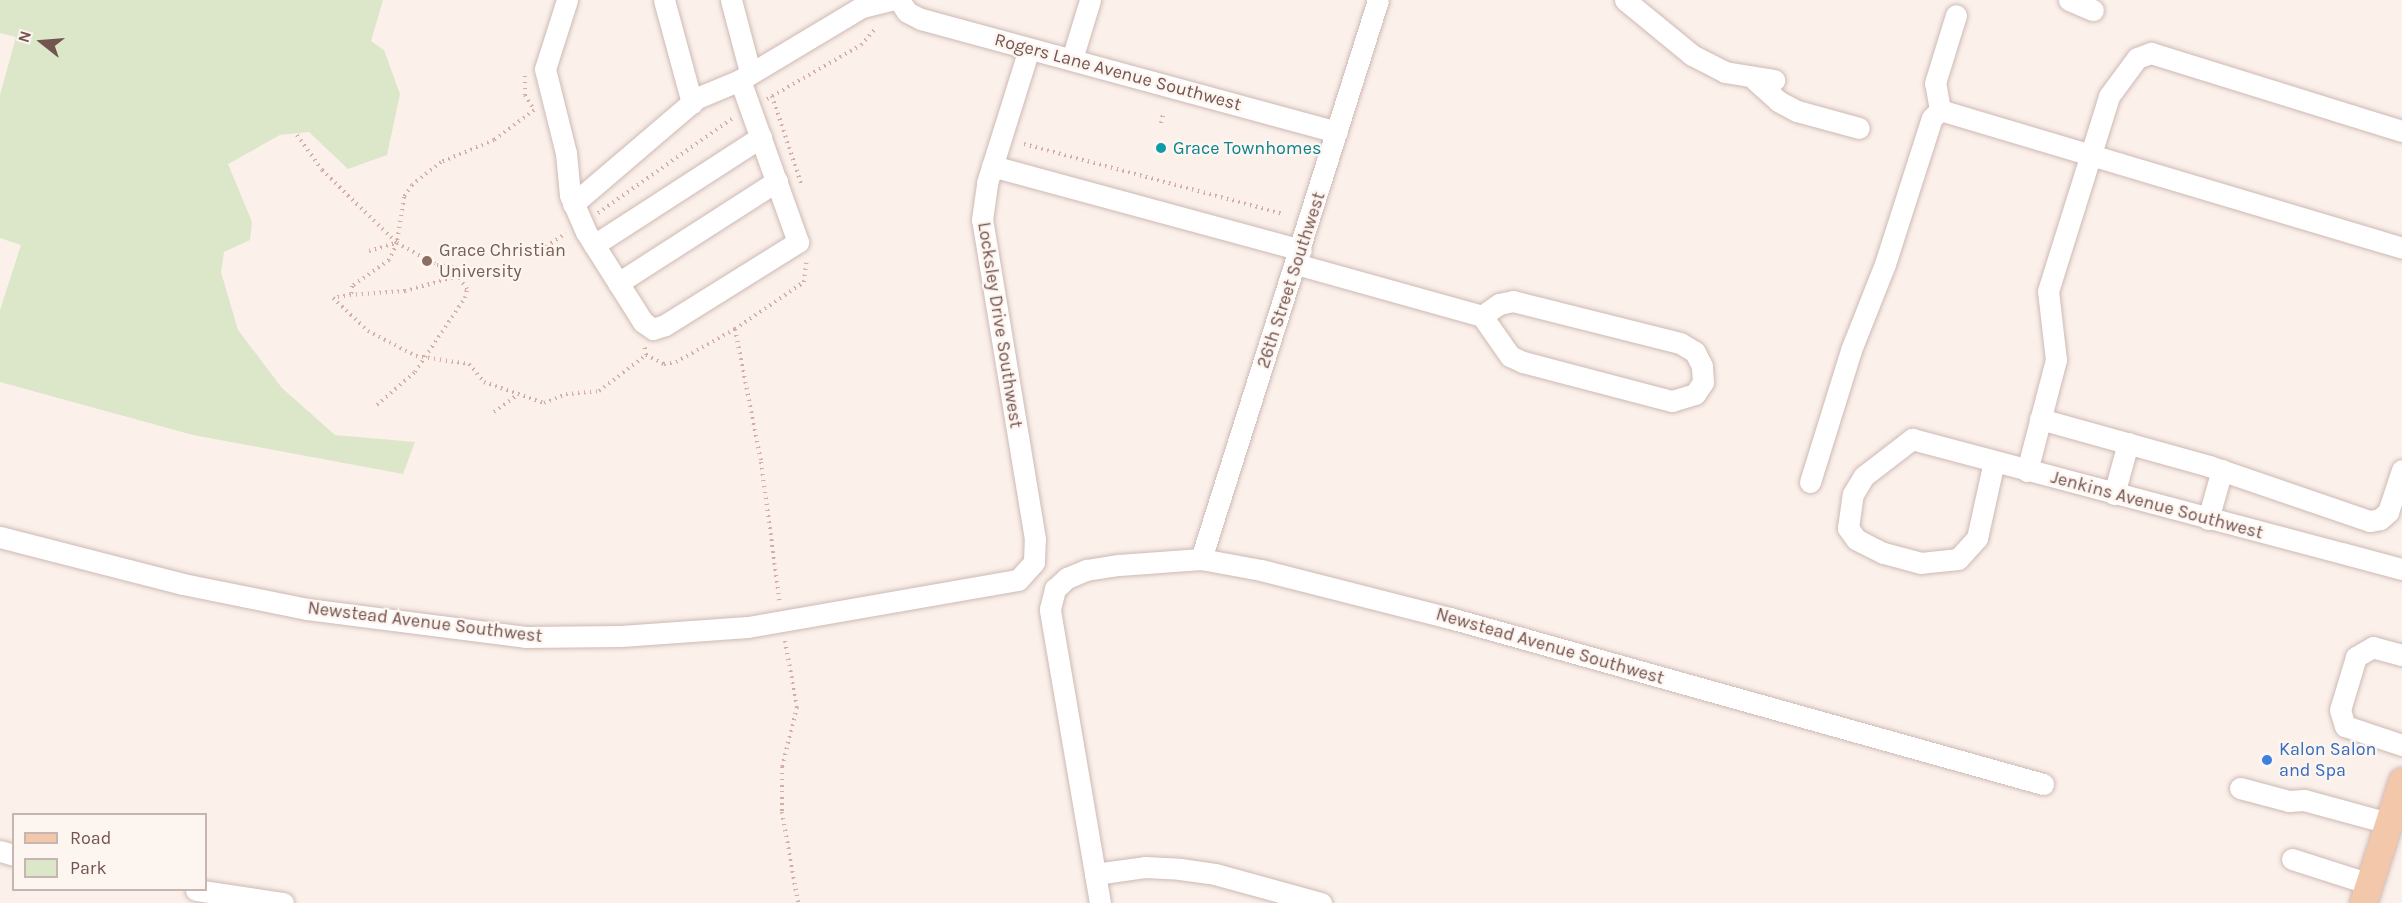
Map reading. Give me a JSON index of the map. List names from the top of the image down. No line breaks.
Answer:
{"streets":{"street":["Rogers Lane Avenue Southwest","26th Street Southwest","Locksley Drive Southwest","Jenkins Avenue Southwest","Newstead Avenue Southwest"]},"crossings":[["Rogers Lane Avenue Southwest","26th Street Southwest"],["Rogers Lane Avenue Southwest","Locksley Drive Southwest"],["26th Street Southwest","Newstead Avenue Southwest"],["Locksley Drive Southwest","Newstead Avenue Southwest"]],"places":["Grace Townhomes","Grace Christian University","Kalon Salon and Spa"],"legend":["Road","Park"],"north":"left"}
